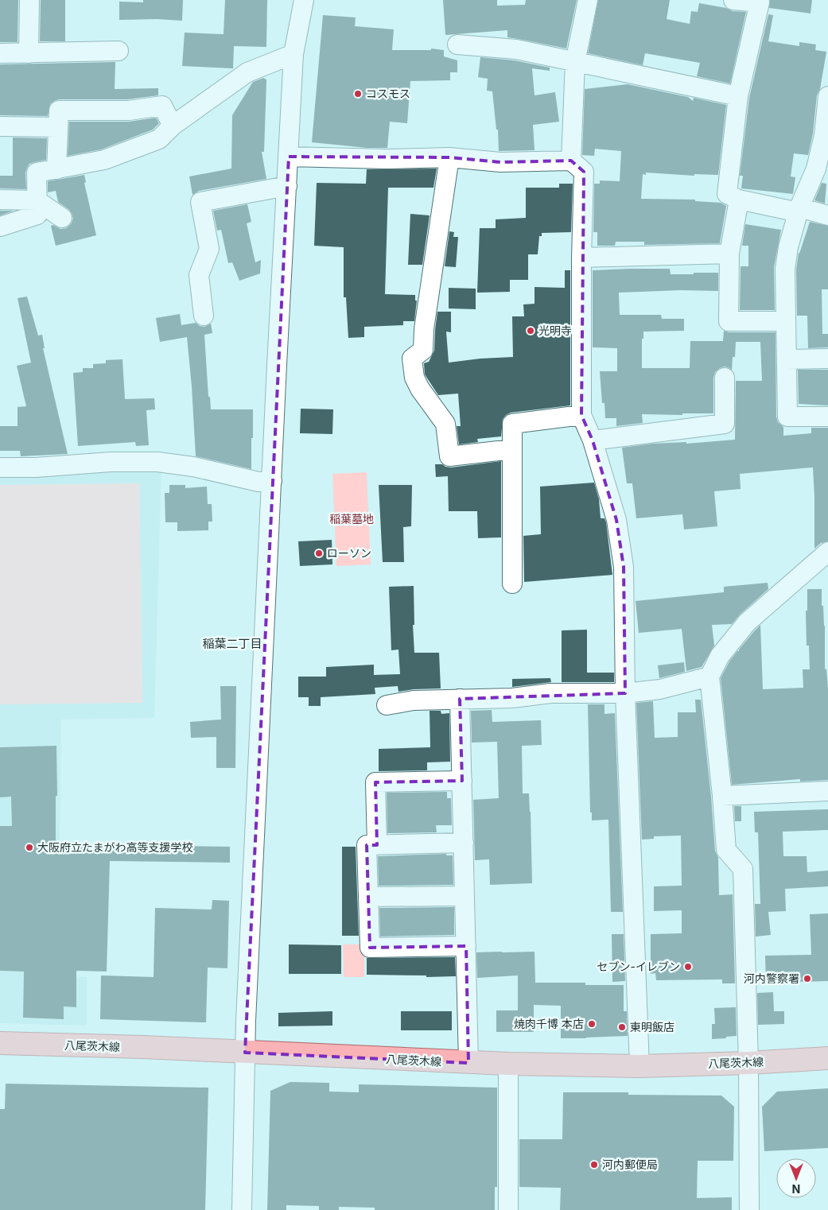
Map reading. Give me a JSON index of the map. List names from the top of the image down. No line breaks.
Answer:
{"streets":{"main road":["八尾茨木線"]},"districts":["稲葉二丁目"],"parks":["稲葉墓地"],"places":["コスモス","光明寺","ローソン","大阪府立たまがわ高等支援学校","セブン-イレブン","河内警察署","焼肉千博 本店","東明飯店","河内郵便局"],"north":"bottom"}
